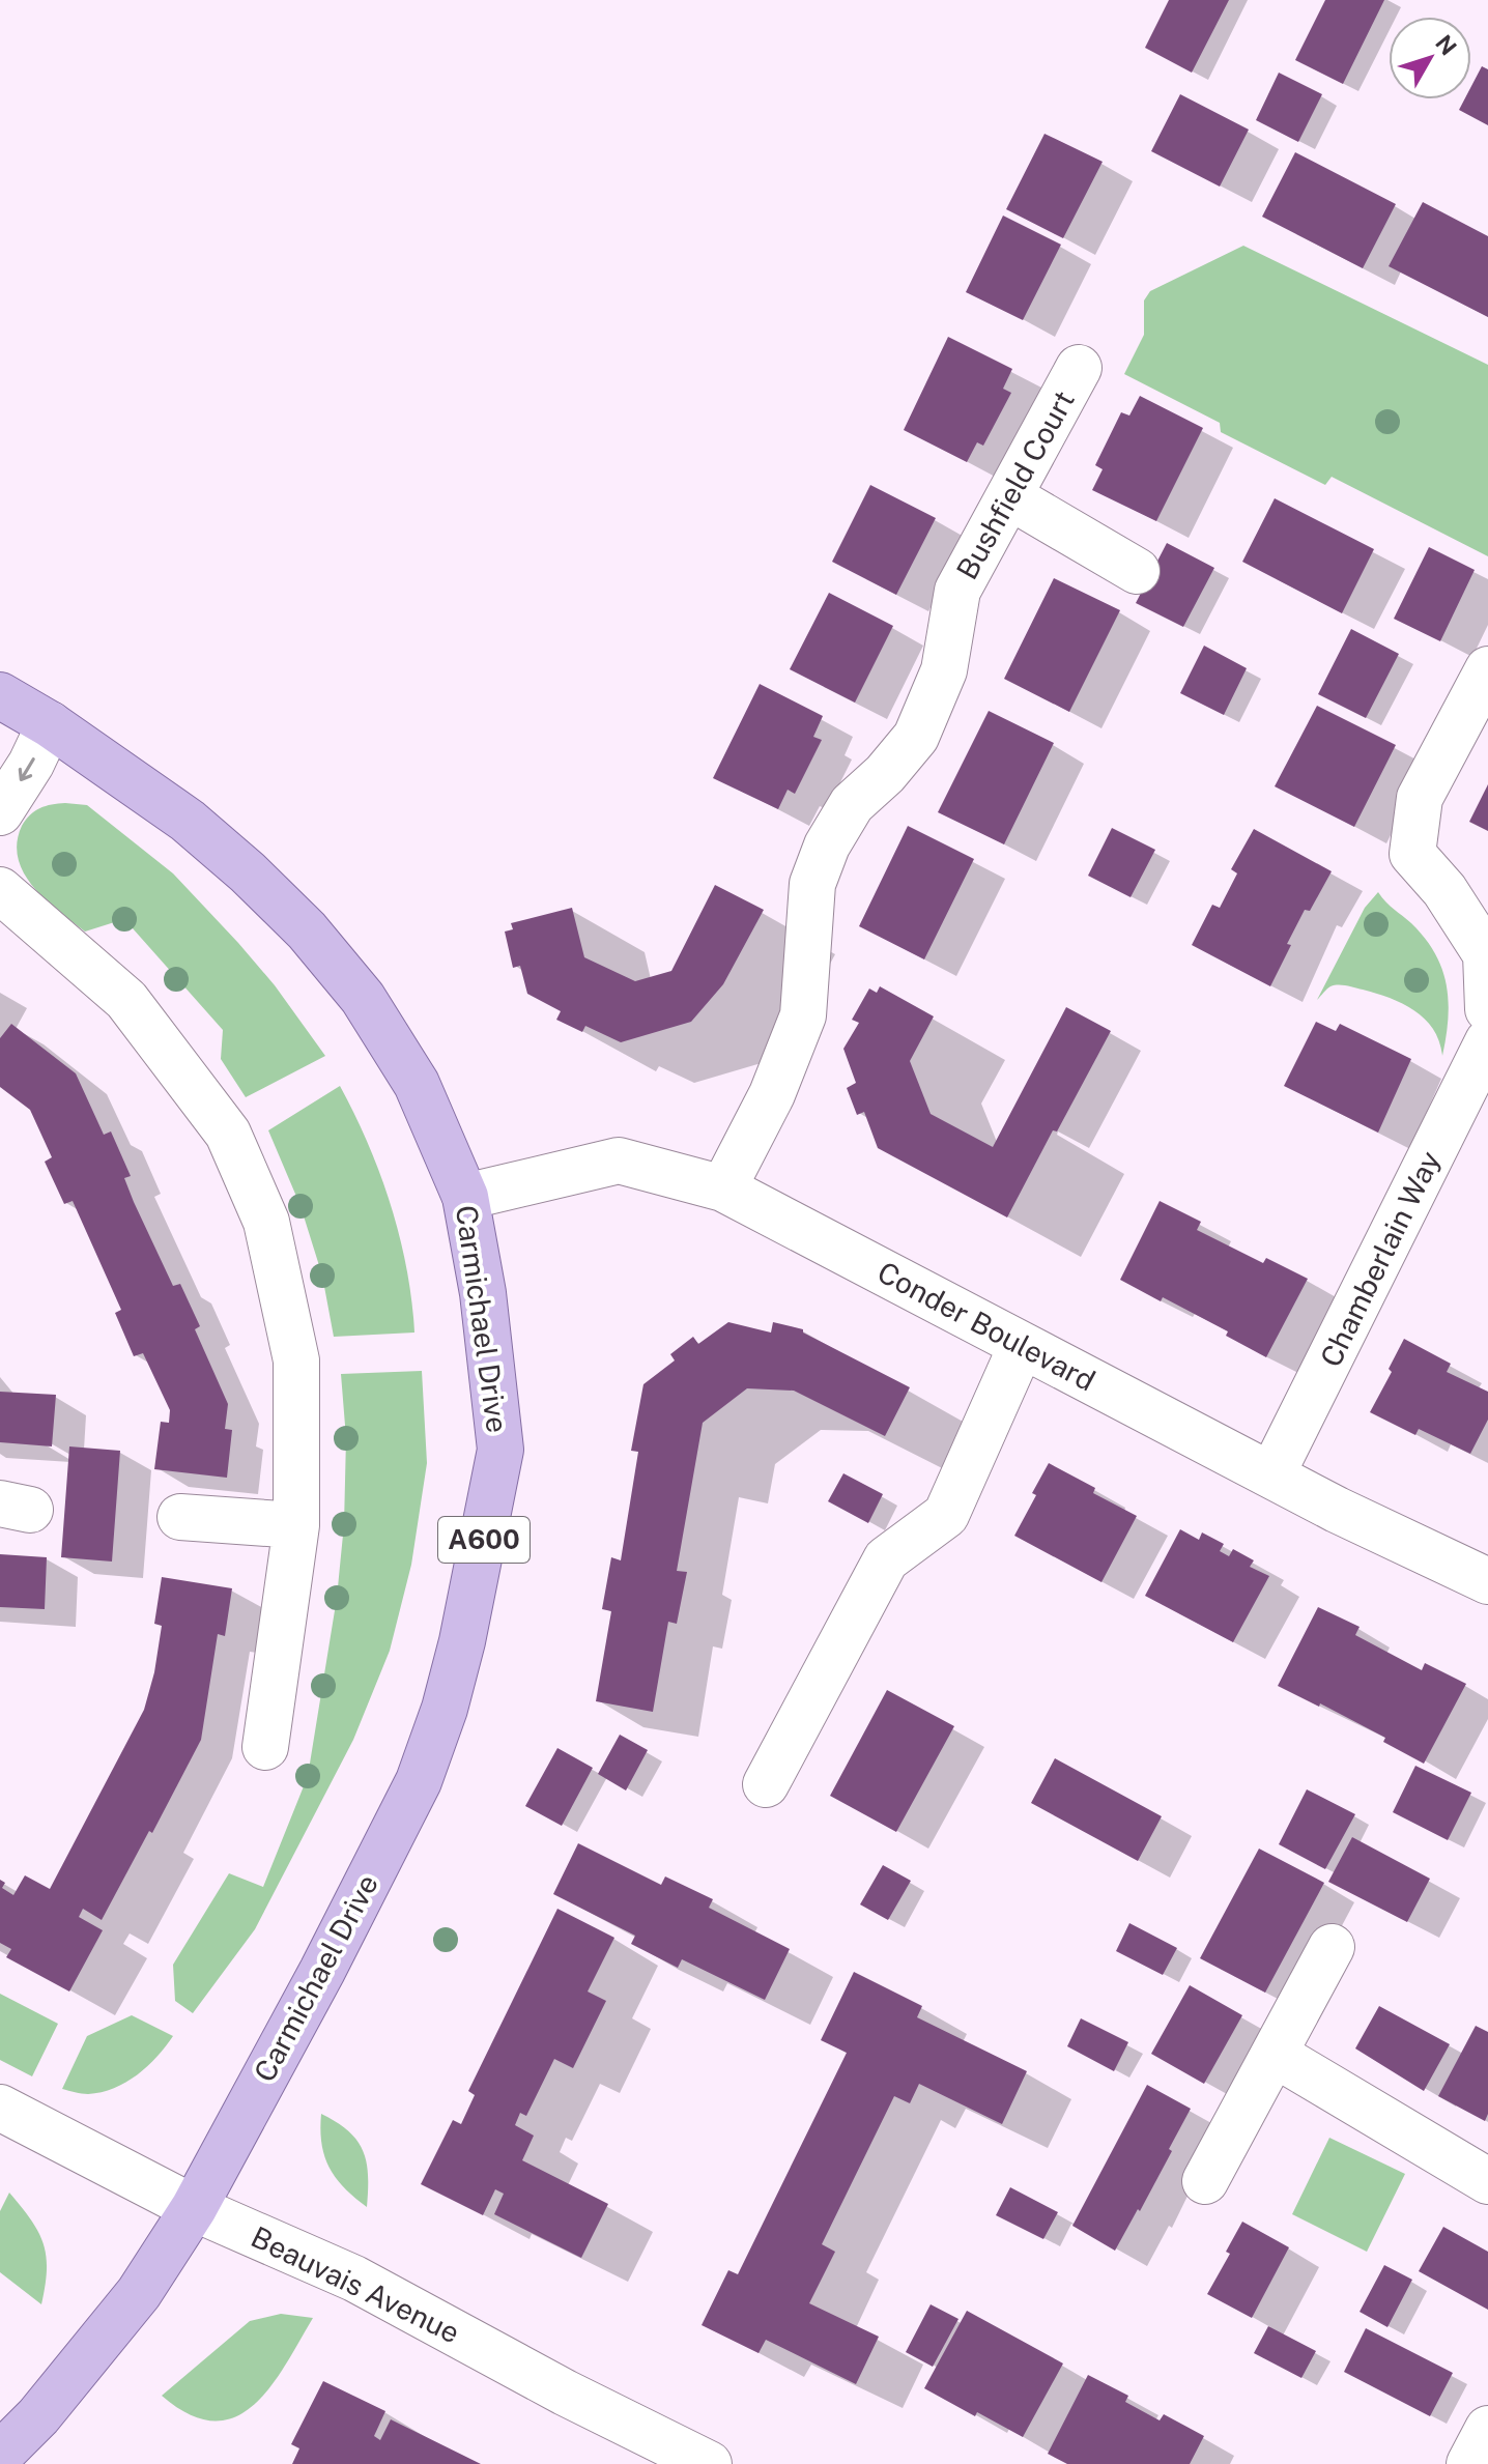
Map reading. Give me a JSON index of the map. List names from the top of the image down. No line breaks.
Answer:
{"streets":{"main road":["Carmichael Drive","A600"],"street":["Bushfield Court","Chamberlain Way","Conder Boulevard","Beauvais Avenue"]},"crossings":[["Bushfield Court","Conder Boulevard"],["Chamberlain Way","Conder Boulevard"],["Carmichael Drive","Conder Boulevard"],["Carmichael Drive","Beauvais Avenue"]],"north":"top right"}
